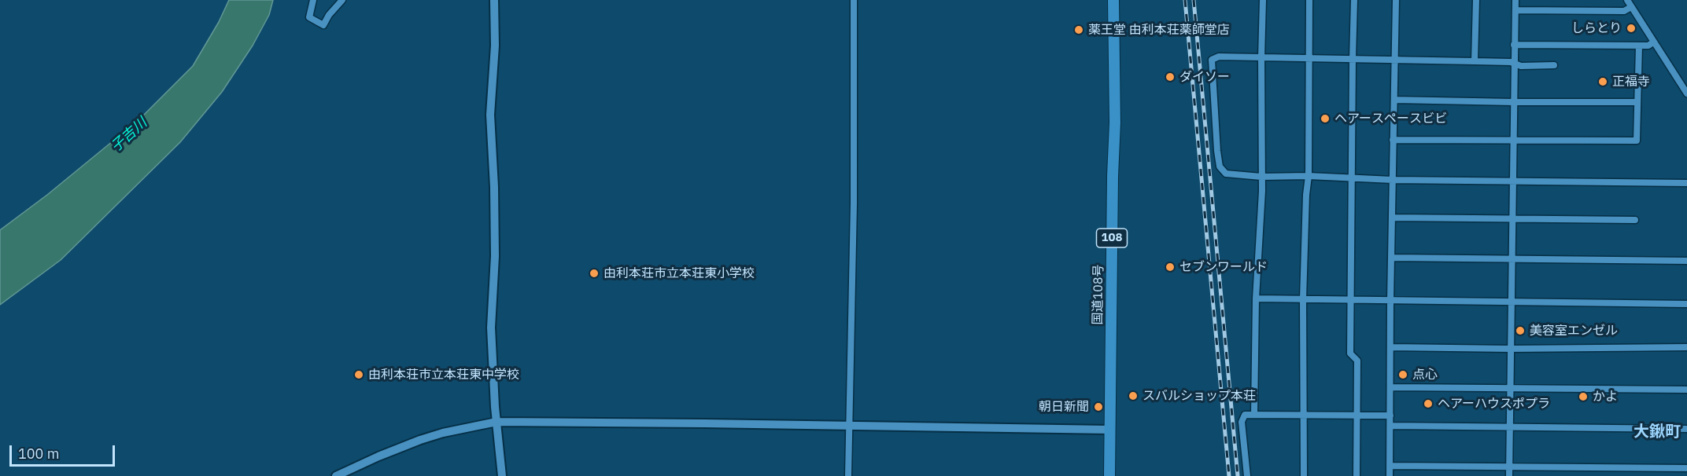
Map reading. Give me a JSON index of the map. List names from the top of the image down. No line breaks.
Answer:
{"streets":{"highway":["108","国道108号"]},"districts":["大鍬町"],"water":["子吉川"],"places":["しらとり","薬王堂 由利本荘薬師堂店","ダイソー","正福寺","ヘアースペースビビ","セブンワールド","由利本荘市立本荘東小学校","美容室エンゼル","由利本荘市立本荘東中学校","点心","スバルショップ本荘","かよ","ヘアーハウスポプラ","朝日新聞"],"scale_bar":"100 m"}
